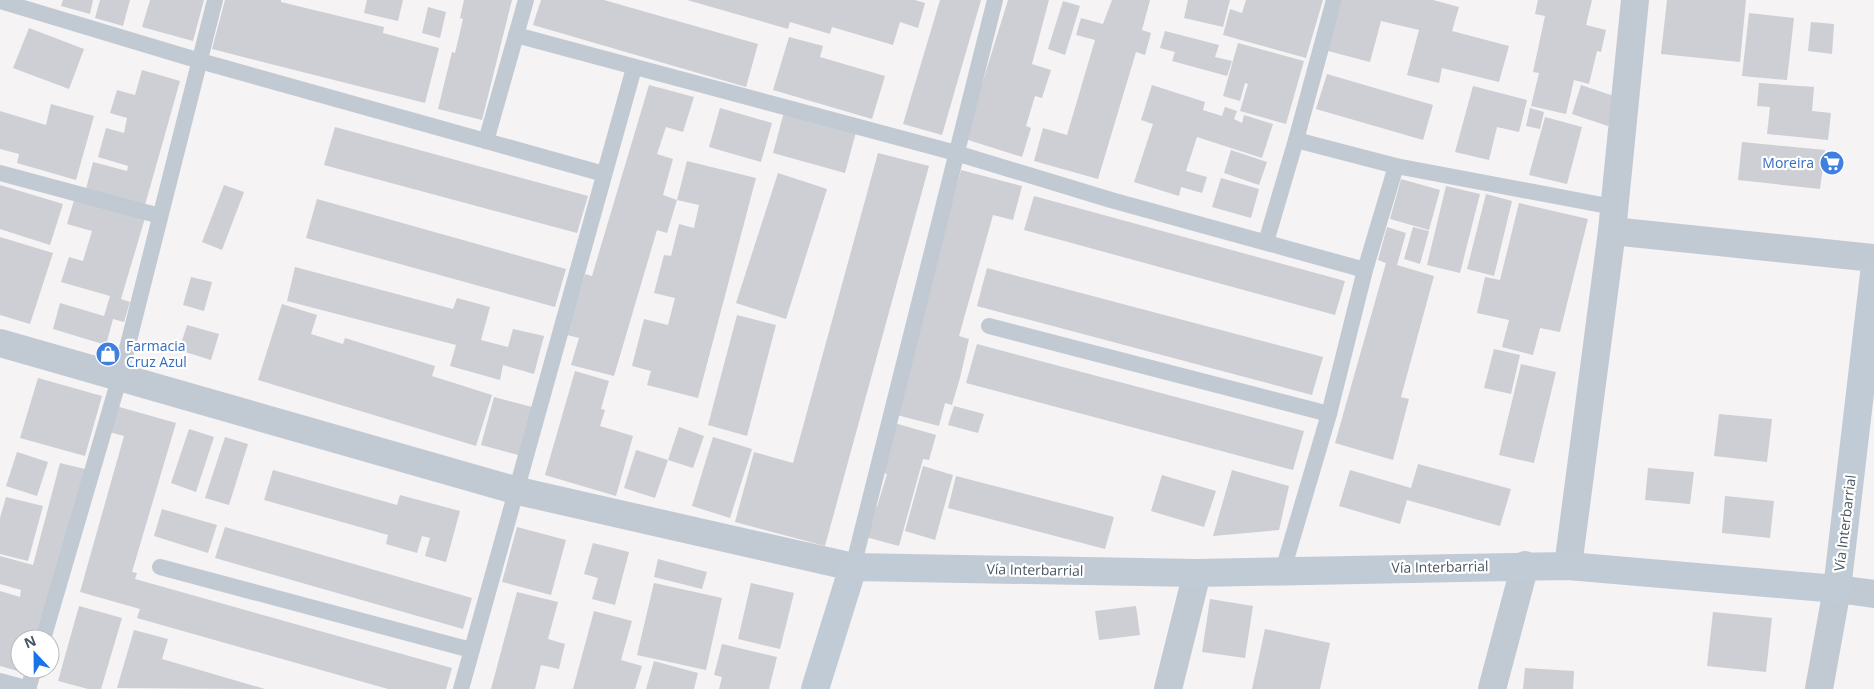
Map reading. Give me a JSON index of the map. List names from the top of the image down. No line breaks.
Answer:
{"streets":{"main road":["Vía Interbarrial"]},"places":{"supermarket":["Moreira"],"shop":["Farmacia Cruz Azul"]},"north":"top"}
